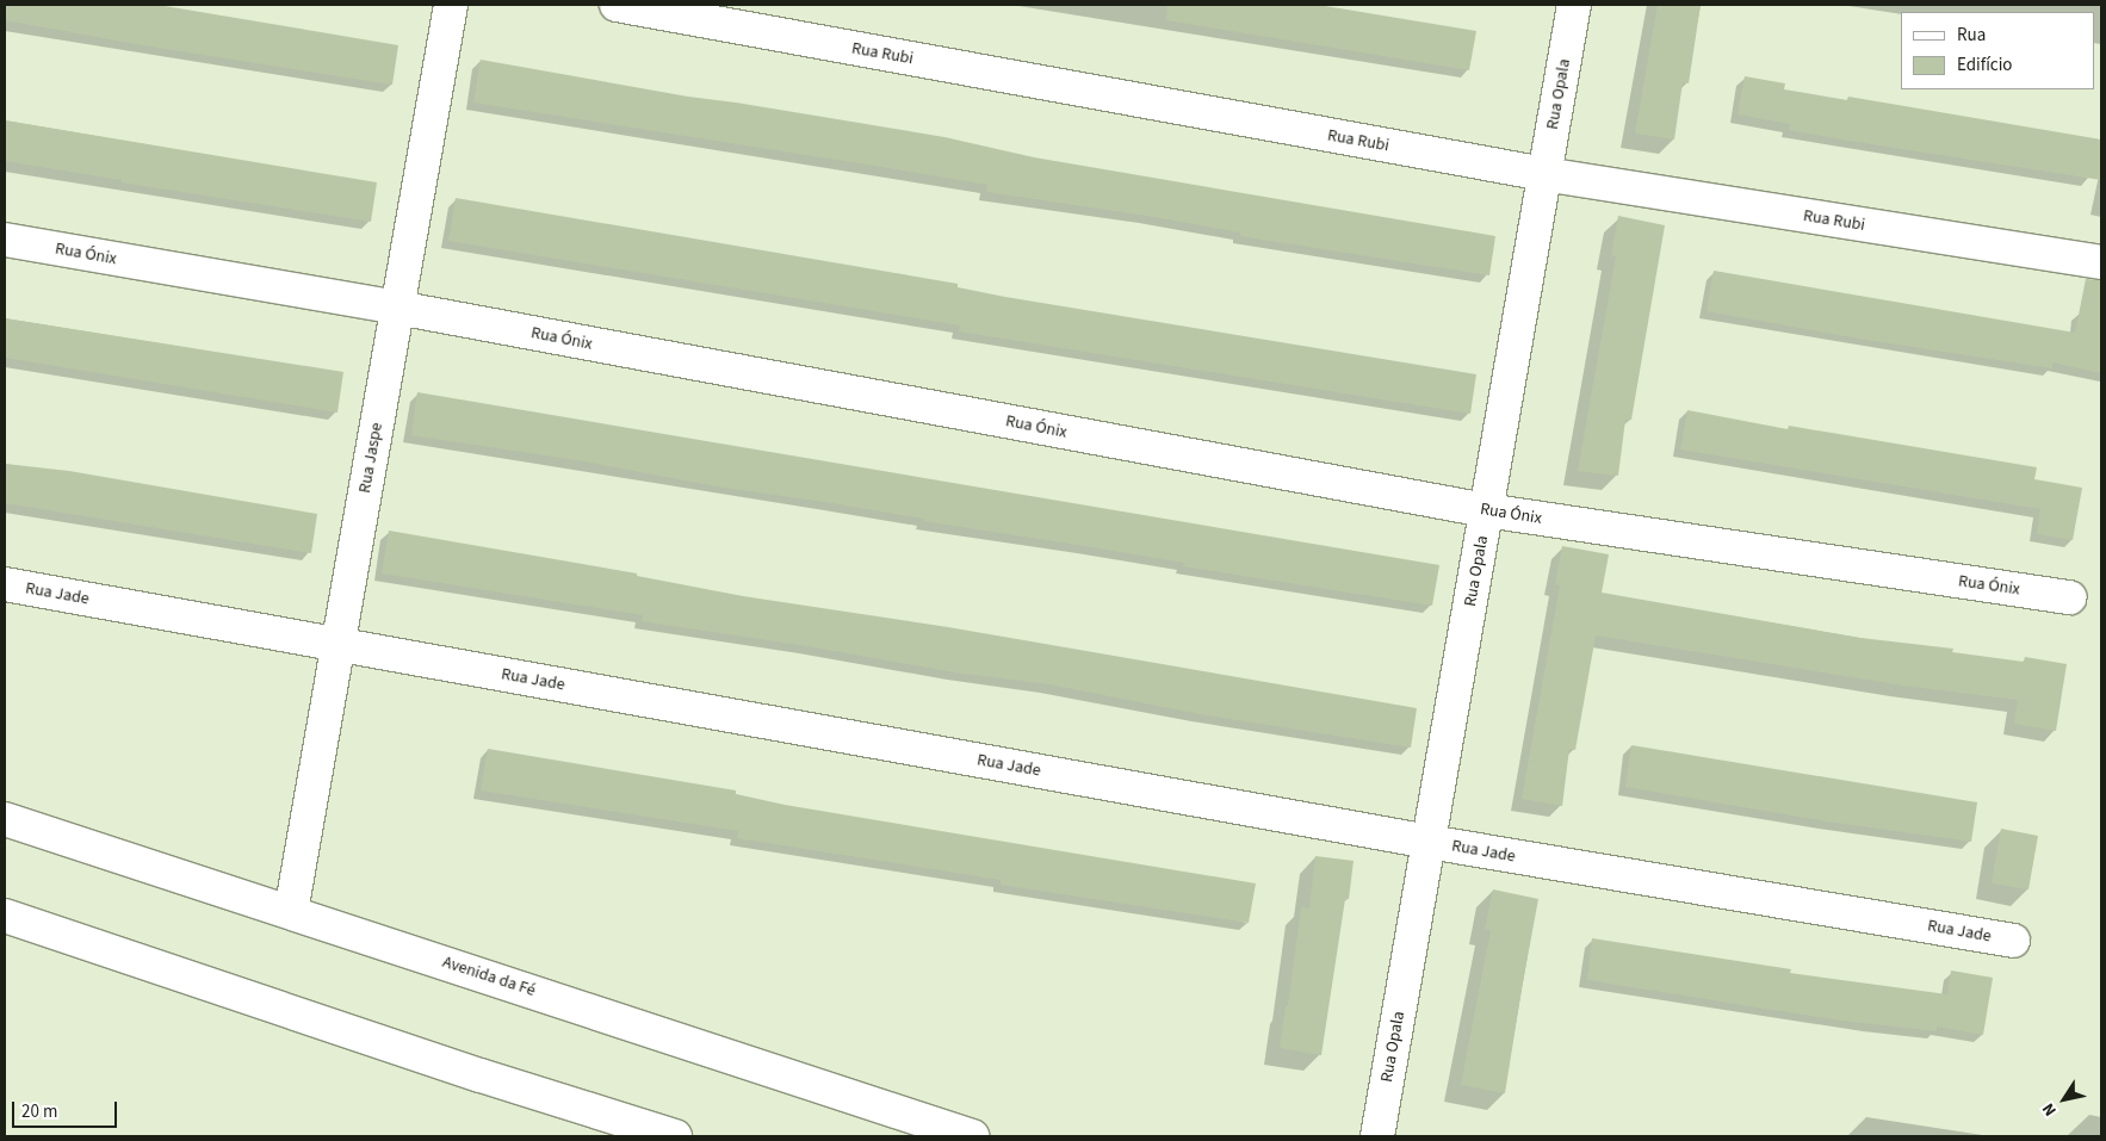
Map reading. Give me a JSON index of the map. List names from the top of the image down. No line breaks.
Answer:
{"streets":{"street":["Rua Rubi","Rua Opala","Rua Ónix","Rua Jaspe","Rua Jade","Avenida da Fé"]},"crossings":[["Rua Rubi","Rua Opala"],["Rua Opala","Rua Ónix"],["Rua Opala","Rua Jade"],["Rua Ónix","Rua Jaspe"],["Rua Jaspe","Rua Jade"],["Rua Jaspe","Avenida da Fé"]],"legend":["Rua","Edifício"],"scale_bar":"20 m","north":"bottom left"}
